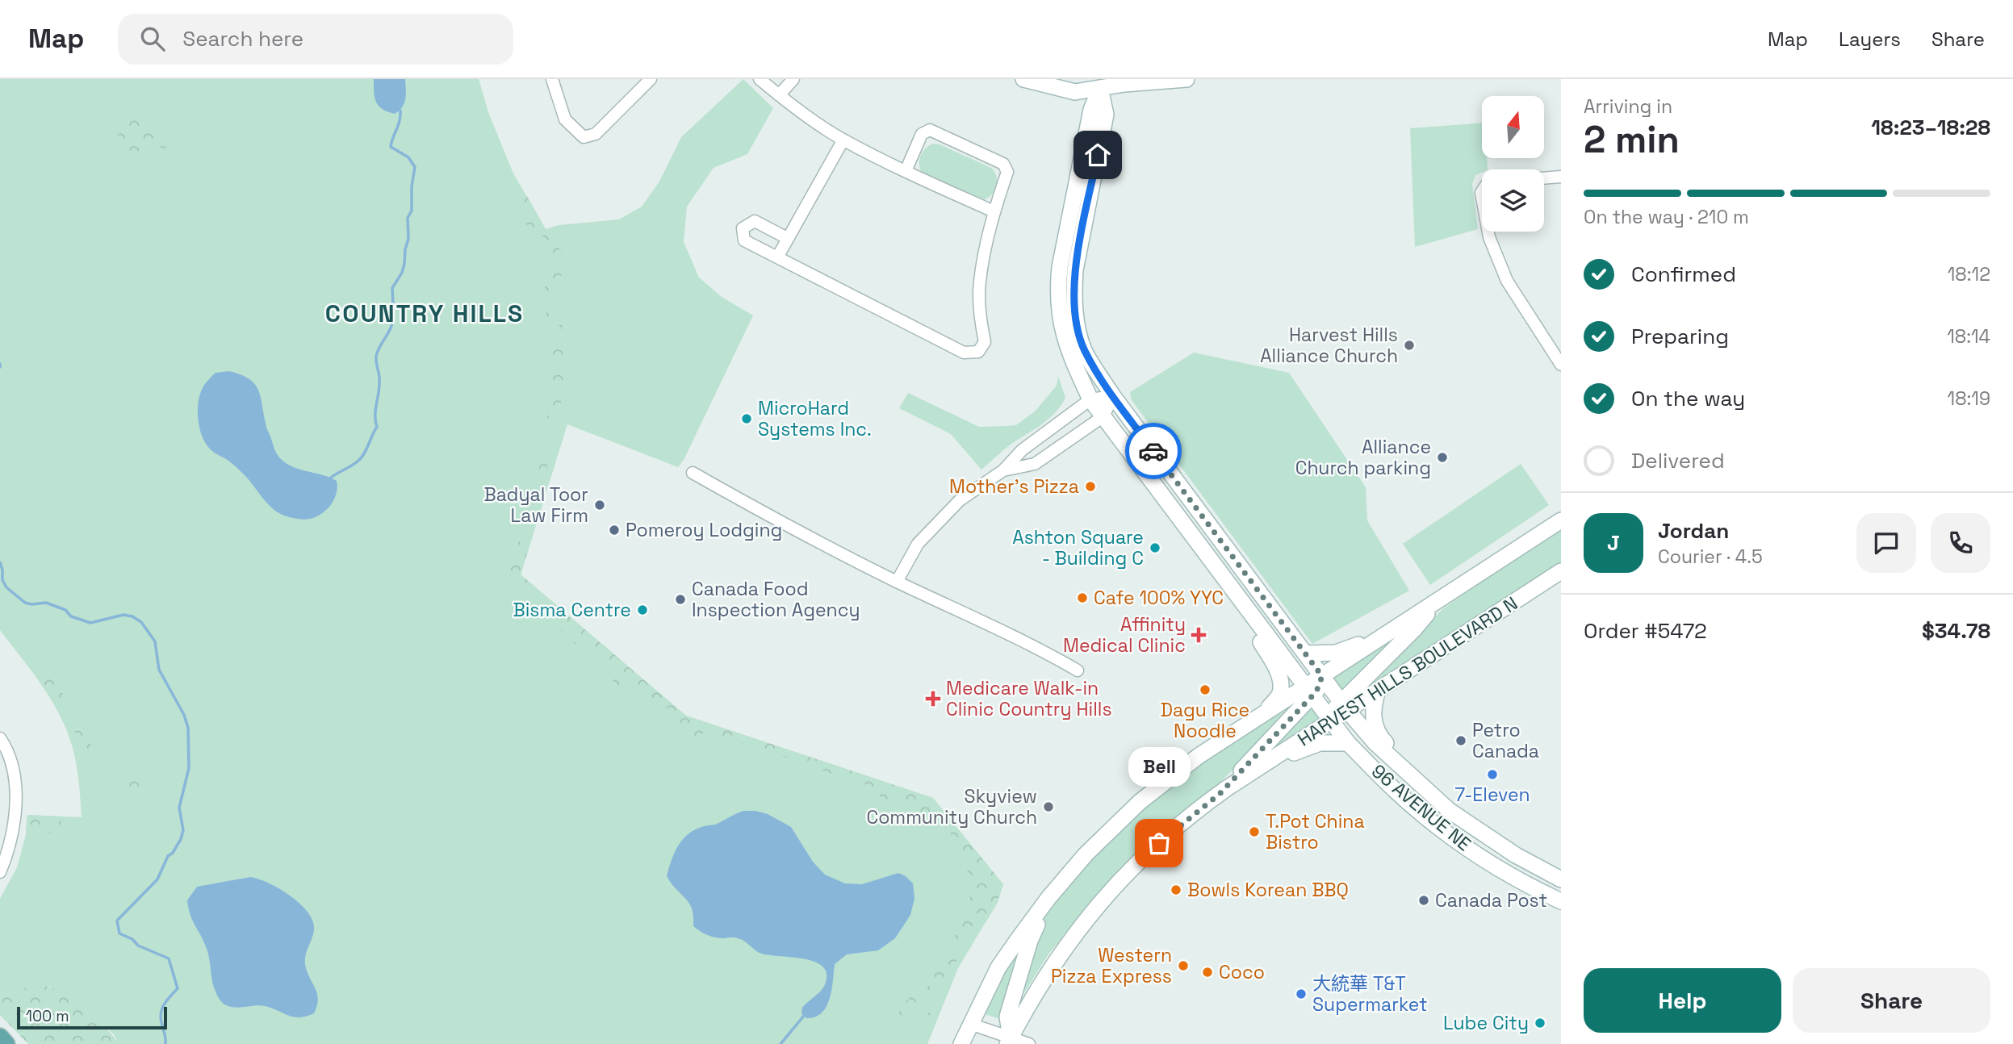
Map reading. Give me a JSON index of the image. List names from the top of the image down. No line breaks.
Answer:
{"streets":{"main road":["HARVEST HILLS BOULEVARD N","96 AVENUE NE"]},"crossings":[["HARVEST HILLS BOULEVARD N","96 AVENUE NE"]],"districts":["COUNTRY HILLS"],"places":{"other":["Harvest Hills Alliance Church","MicroHard Systems Inc.","Alliance Church parking","Mother's Pizza","Badyal Toor Law Firm","Pomeroy Lodging","Ashton Square - Building C","Cafe 100% YYC","Canada Food Inspection Agency","Bisma Centre","Dagu Rice Noodle","Petro Canada","7-Eleven","Skyview Community Church","T.Pot China Bistro","Bell","Bowls Korean BBQ","Canada Post","Western Pizza Express","Coco","大統華 T&T Supermarket","Lube City"],"health":["Affinity Medical Clinic","Medicare Walk-in Clinic Country Hills"]},"scale_bar":"100 m","north":"top","page":{"header":"Map","search":"Search here","nav":["Map","Layers","Share"],"heading":["2 min","Arriving in","18:23–18:28"],"panel":["Jordan","Courier · 4.5","Order #5472","$34.78"],"bar":"On the way · 210 m","list":[["Confirmed","18:12"],["Preparing","18:14"],["On the way","18:19"],"Delivered"],"round":"J","bubble":"Bell","buttons":["Help","Share"],"scale":"100 m"}}
